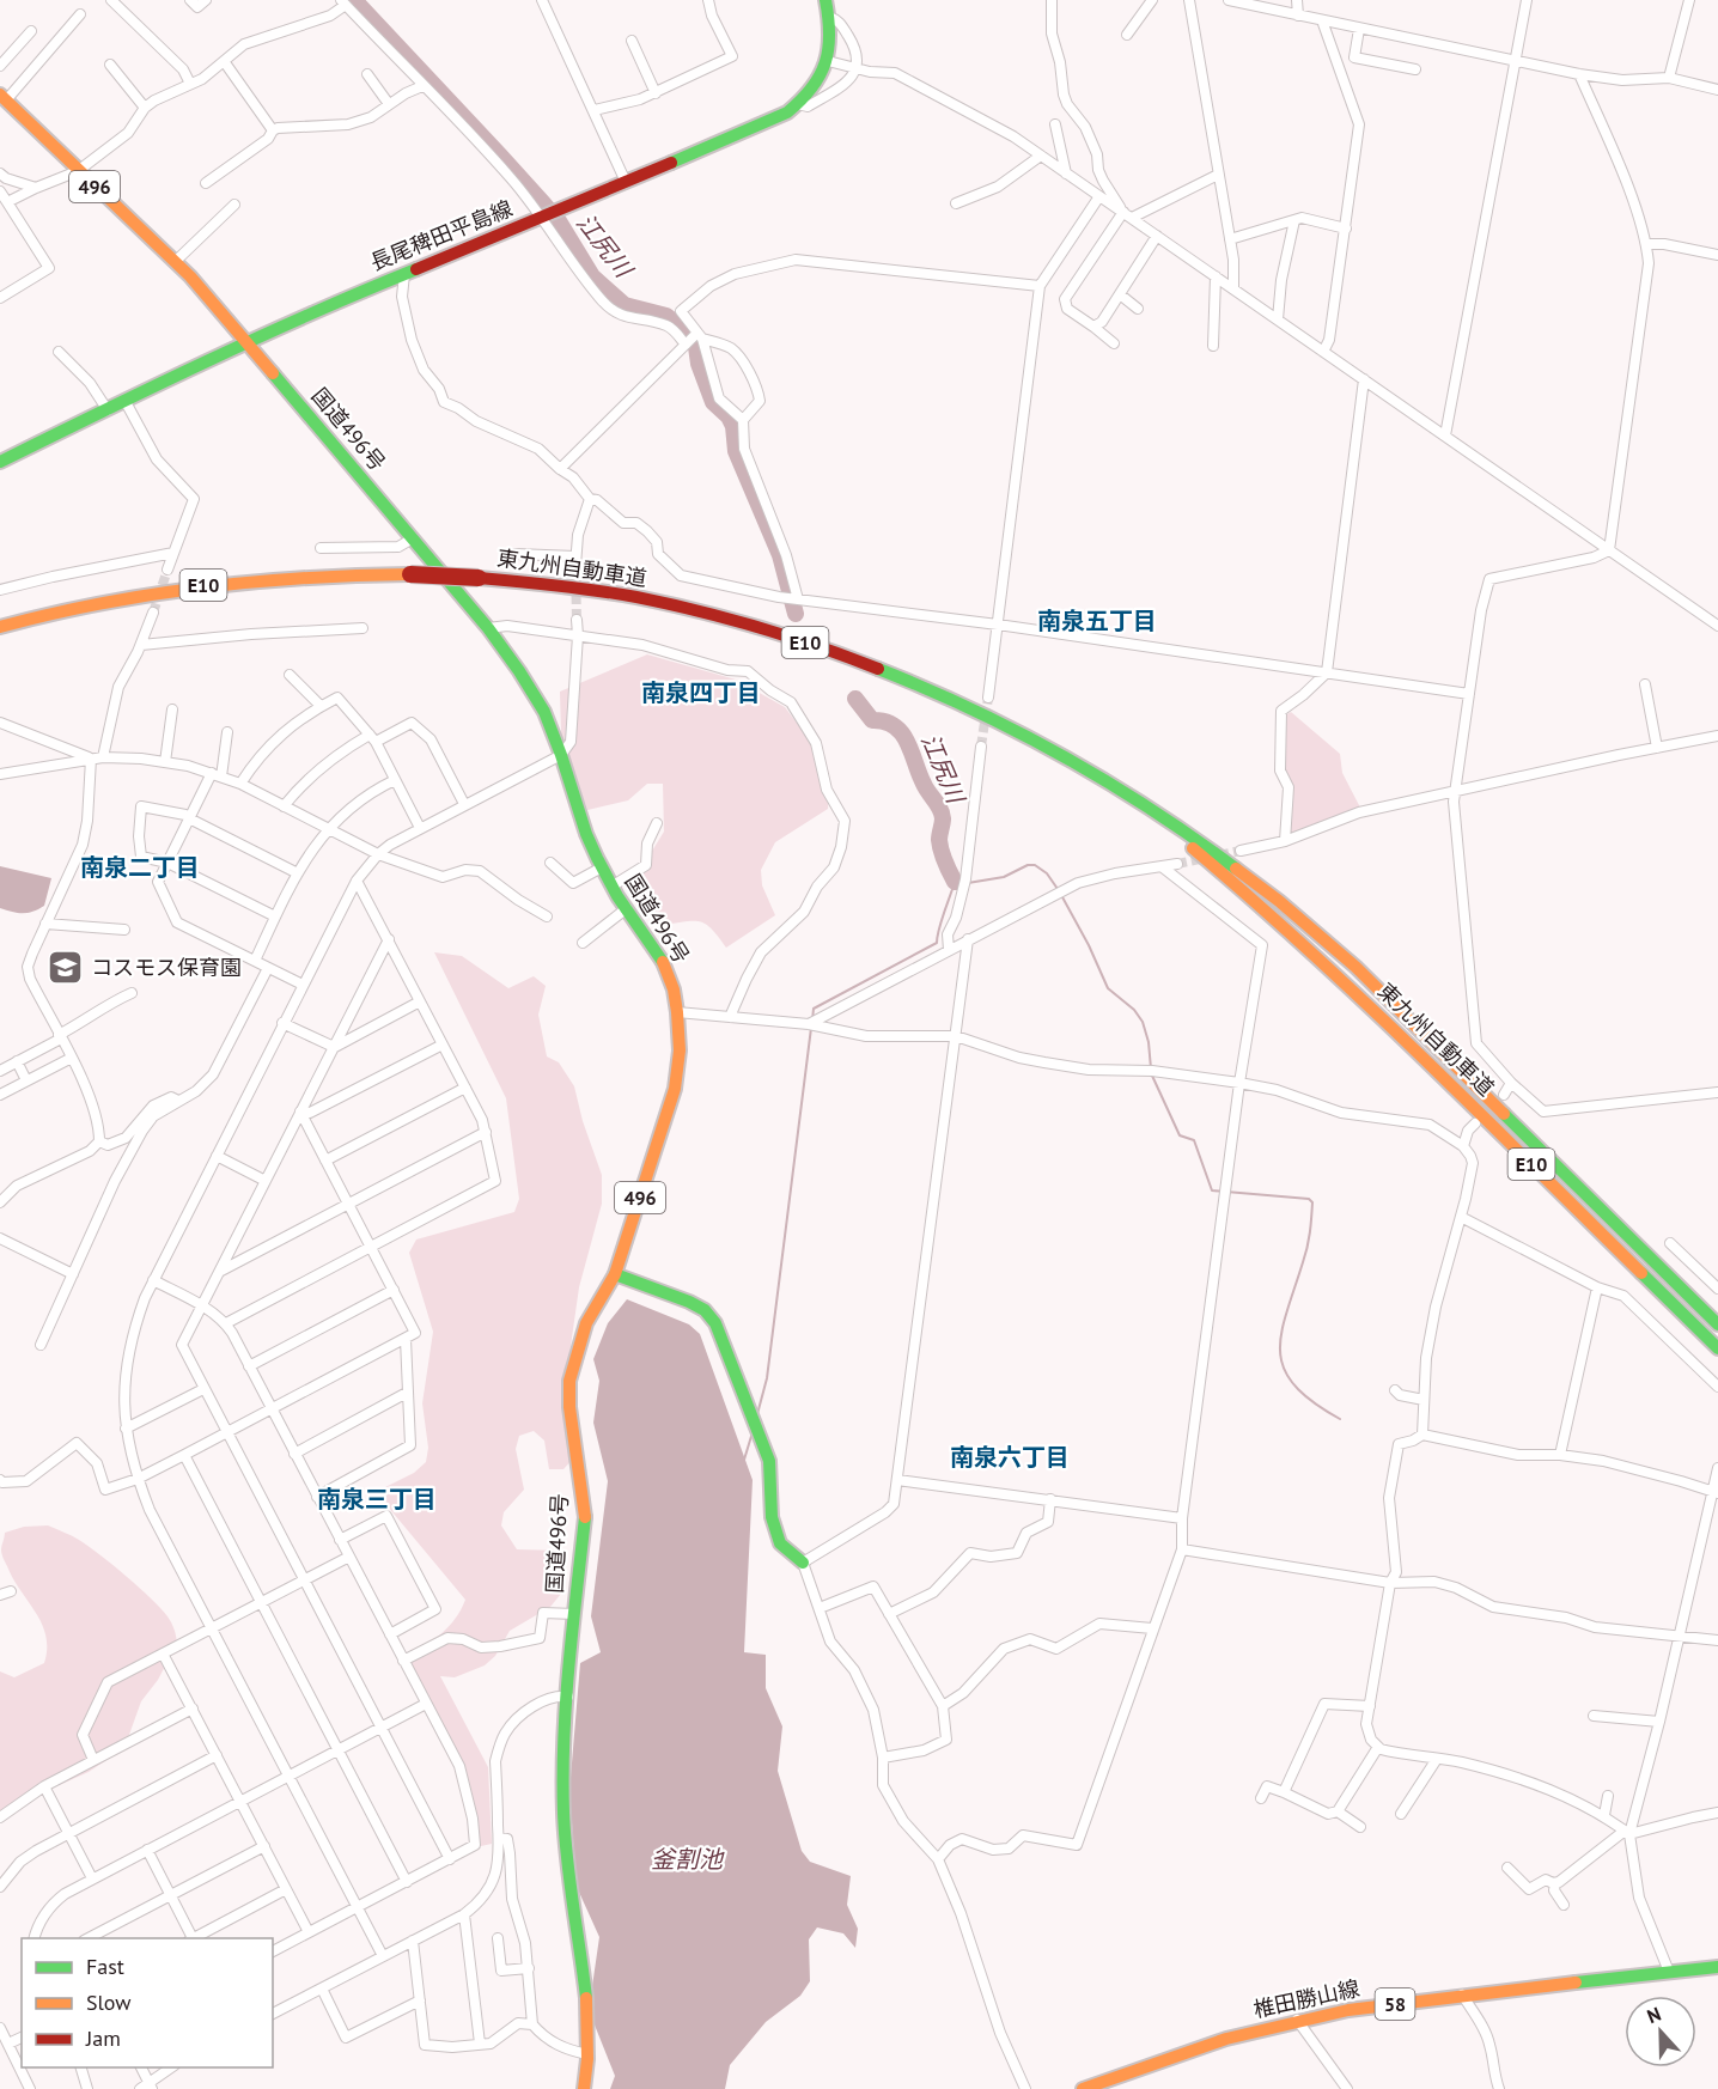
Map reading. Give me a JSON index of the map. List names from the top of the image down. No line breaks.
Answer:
{"streets":{"main road":["496","長尾稗田平島線","国道496号","東九州自動車道","E10","椎田勝山線","58"]},"crossings":[["長尾稗田平島線","国道496号"]],"districts":["南泉五丁目","南泉四丁目","南泉二丁目","南泉六丁目","南泉三丁目"],"water":["江尻川","釜割池"],"places":{"school or university":["コスモス保育園"]},"legend":["Fast","Slow","Jam"],"north":"top"}
